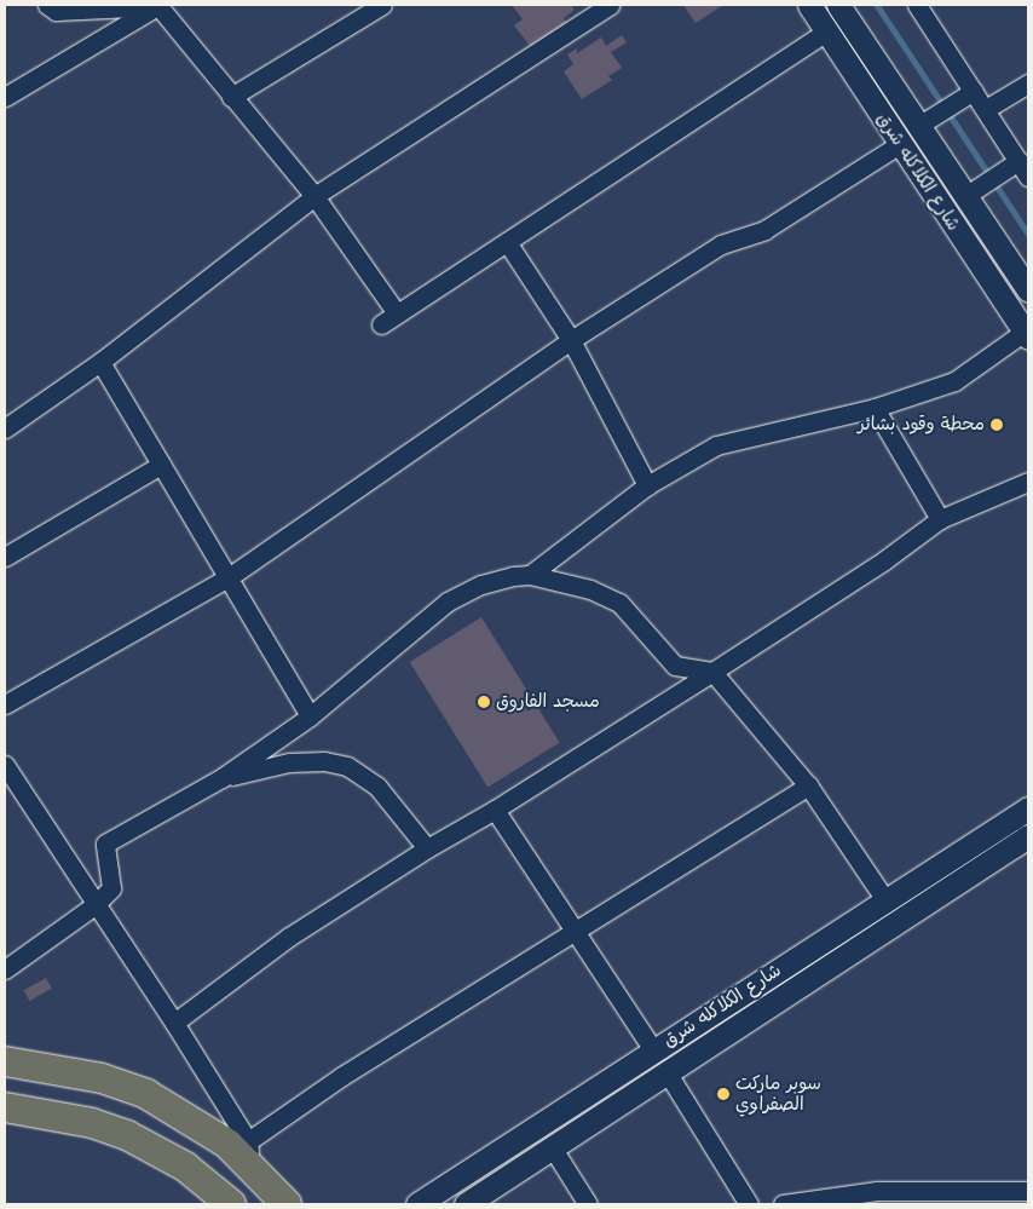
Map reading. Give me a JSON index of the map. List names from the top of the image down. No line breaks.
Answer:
{"streets":{"street":["شارع الكلاكله شرق"]},"places":["محطة وقود بشائر","مسجد الفاروق","سوبر ماركت الصفراوي"]}
